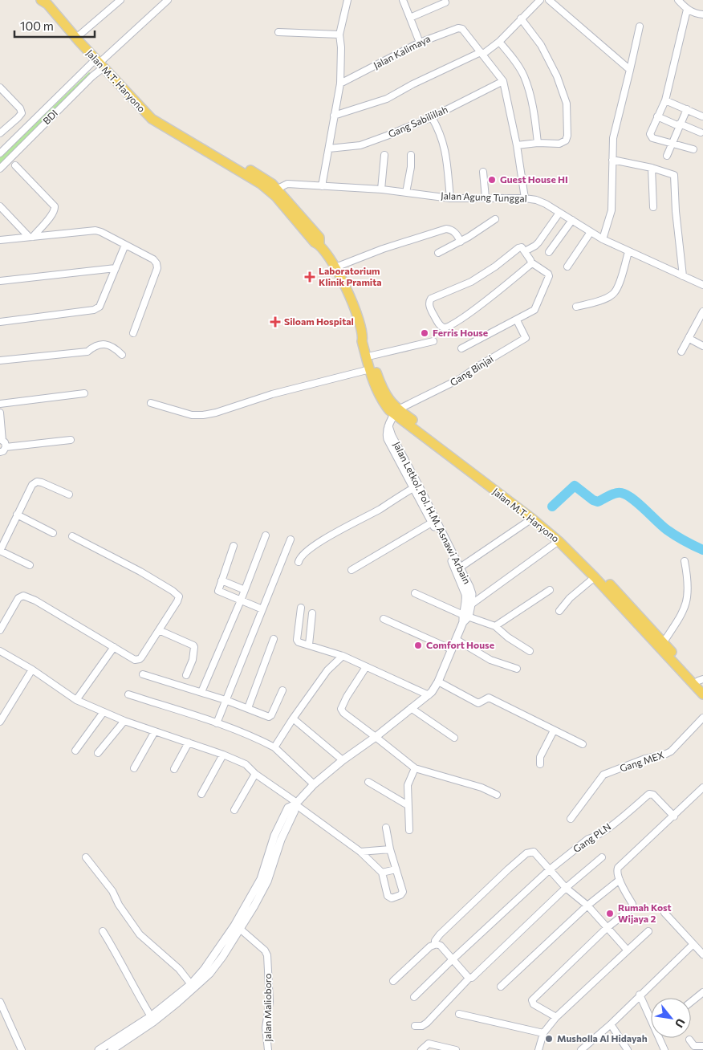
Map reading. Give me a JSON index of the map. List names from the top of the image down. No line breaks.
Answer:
{"streets":{"main road":["Jalan M.T. Haryono"],"street":["Jalan Kalimaya","BDI","Gang Sabilillah","Jalan Agung Tunggal","Gang Binjai","Jalan Letkol. Pol. H.M. Asnawi Arbain","Gang MEX","Gang PLN","Jalan Malioboro"]},"crossings":[["Jalan Kalimaya","Gang Sabilillah"],["Jalan Kalimaya","Jalan Agung Tunggal"],["Jalan M.T. Haryono","BDI"],["Jalan M.T. Haryono","Jalan Agung Tunggal"],["Jalan M.T. Haryono","Gang Binjai"],["Jalan M.T. Haryono","Jalan Letkol. Pol. H.M. Asnawi Arbain"],["Gang Binjai","Jalan Letkol. Pol. H.M. Asnawi Arbain"],["Jalan Letkol. Pol. H.M. Asnawi Arbain","Jalan Malioboro"]],"places":{"other":["Guest House HI","Ferris House","Comfort House","Rumah Kost Wijaya 2","Musholla Al Hidayah"],"health":["Laboratorium Klinik Pramita","Siloam Hospital"]},"scale_bar":"100 m","north":"bottom right"}
